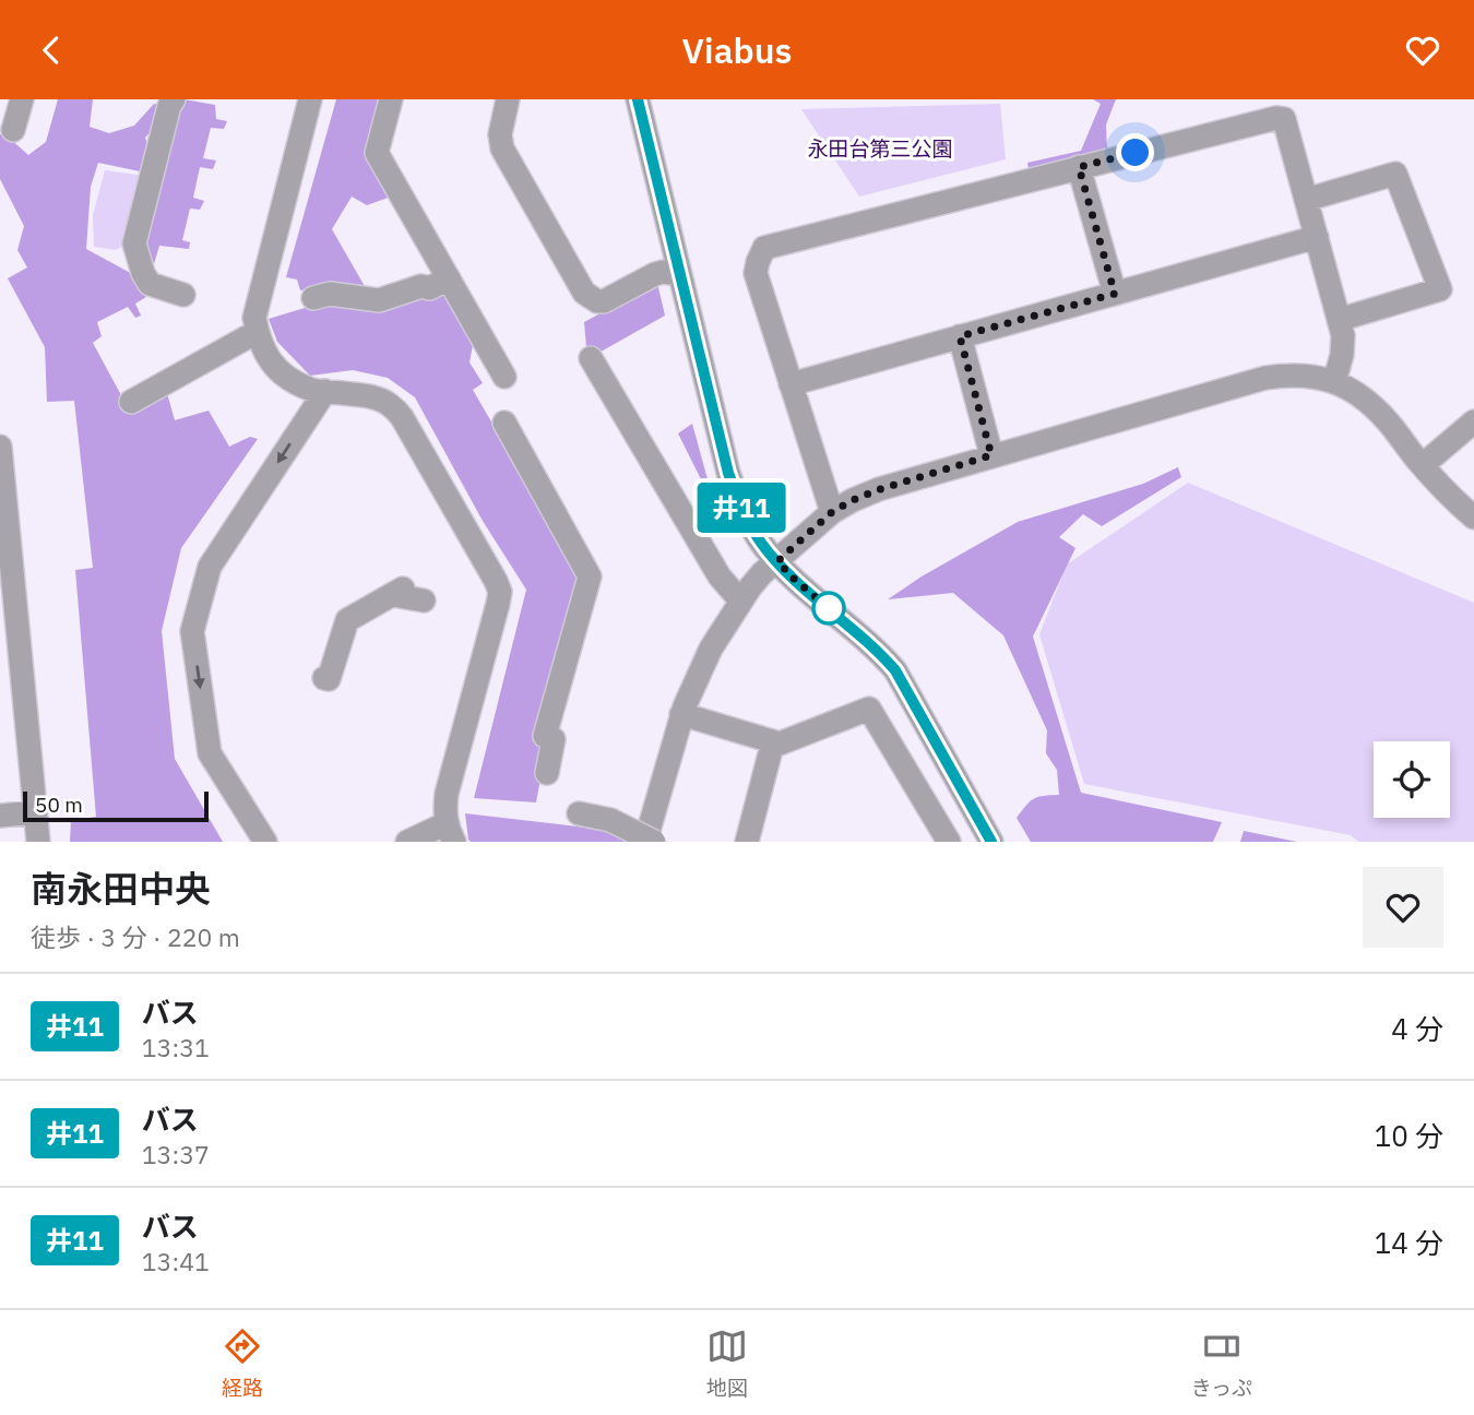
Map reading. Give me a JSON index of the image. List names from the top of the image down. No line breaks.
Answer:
{"parks":["永田台第三公園"],"lines":["bus line 井11"],"scale_bar":"50 m","page":{"header":"Viabus","on_map":"井11","scale":"50 m","heading":["南永田中央","徒歩 · 3 分 · 220 m"],"list":[{"mark":"井11","name":"バス","note":"13:31","value":"4 分"},{"mark":"井11","name":"バス","note":"13:37","value":"10 分"},{"mark":"井11","name":"バス","note":"13:41","value":"14 分"}],"tabs":["経路","地図","きっぷ"]}}
